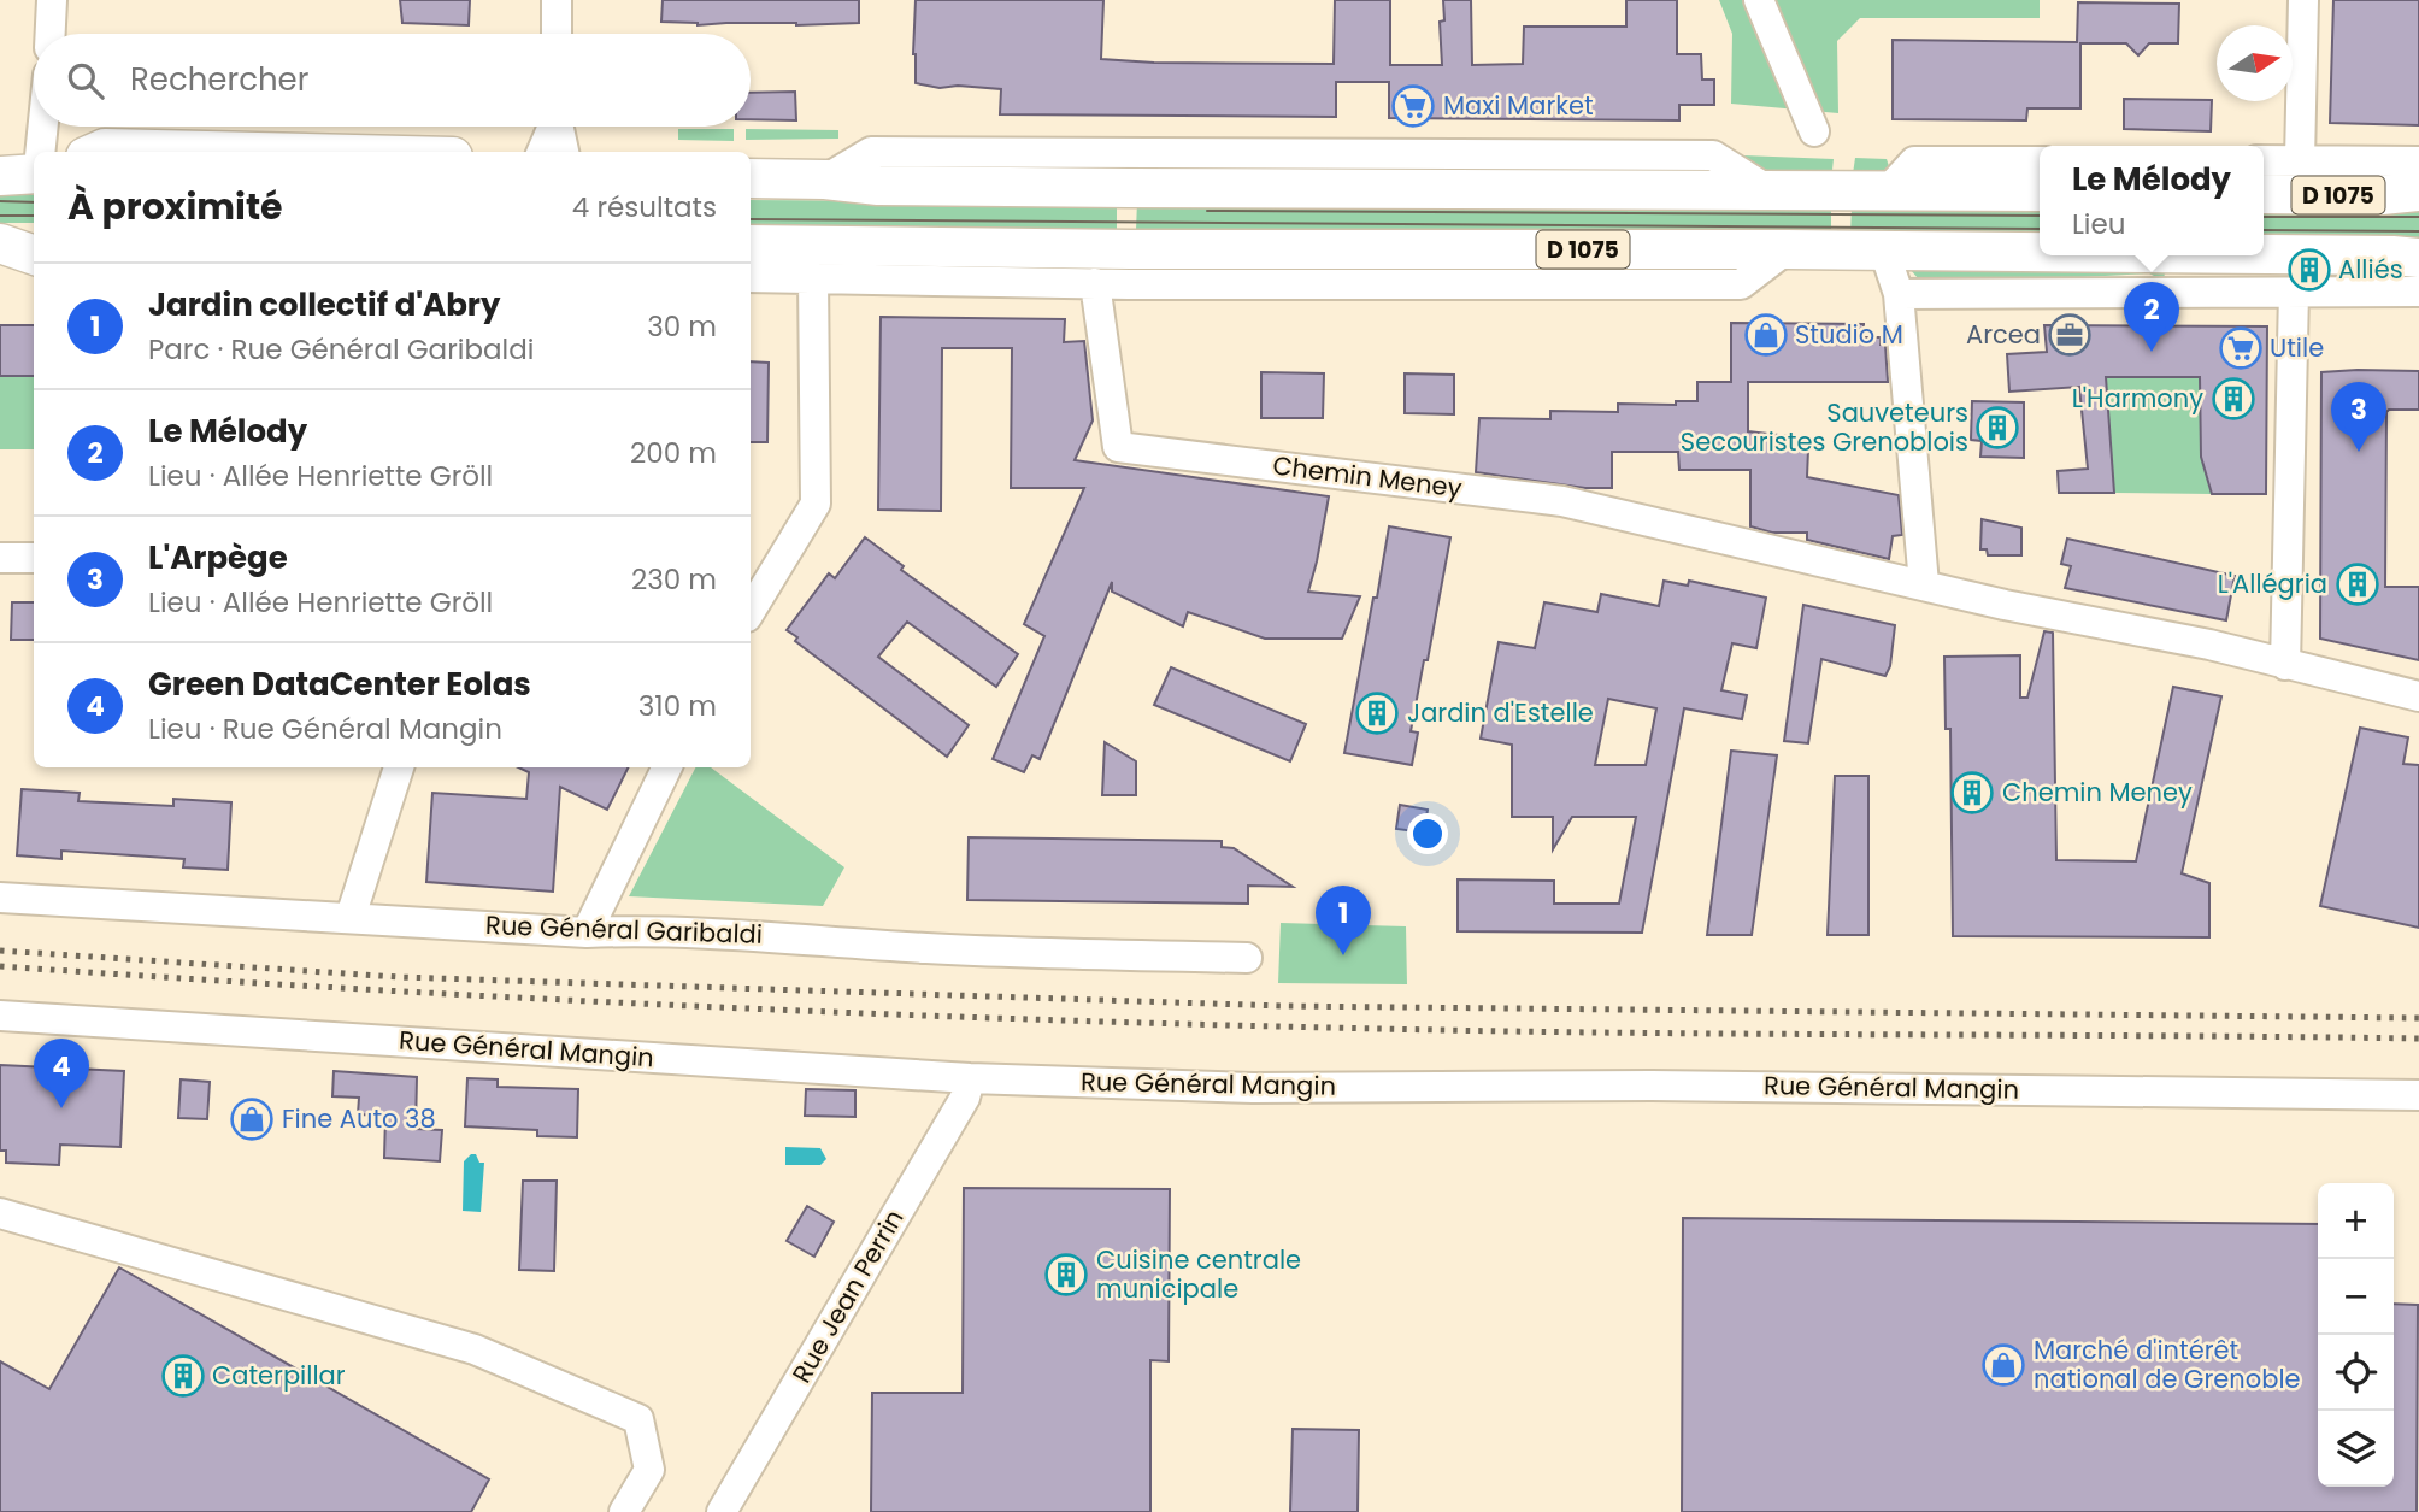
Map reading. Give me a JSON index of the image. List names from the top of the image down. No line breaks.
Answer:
{"streets":{"main road":["D 1075"],"street":["Chemin Meney","Rue Général Garibaldi","Rue Général Mangin","Rue Jean Perrin"]},"crossings":[["Rue Général Mangin","Rue Jean Perrin"]],"places":{"supermarket":["Maxi Market","Utile"],"building":["Alliés","L'Harmony","Sauveteurs Secouristes Grenoblois","L'Allégria","Jardin d'Estelle","Chemin Meney","Cuisine centrale municipale","Caterpillar"],"shop":["Studio M","Fine Auto 38","Marché d'intérêt national de Grenoble"],"office":["Arcea"]},"north":"right","page":{"search":"Rechercher","popup":["Le Mélody","Lieu"],"heading":["À proximité","4 résultats"],"list":[{"mark":"1","name":"Jardin collectif d'Abry","note":"Parc · Rue Général Garibaldi","value":"30 m"},{"mark":"2","name":"Le Mélody","note":"Lieu · Allée Henriette Gröll","value":"200 m"},{"mark":"3","name":"L'Arpège","note":"Lieu · Allée Henriette Gröll","value":"230 m"},{"mark":"4","name":"Green DataCenter Eolas","note":"Lieu · Rue Général Mangin","value":"310 m"}],"pins":["2","3","1","4"],"map_buttons":["+","−"]}}
